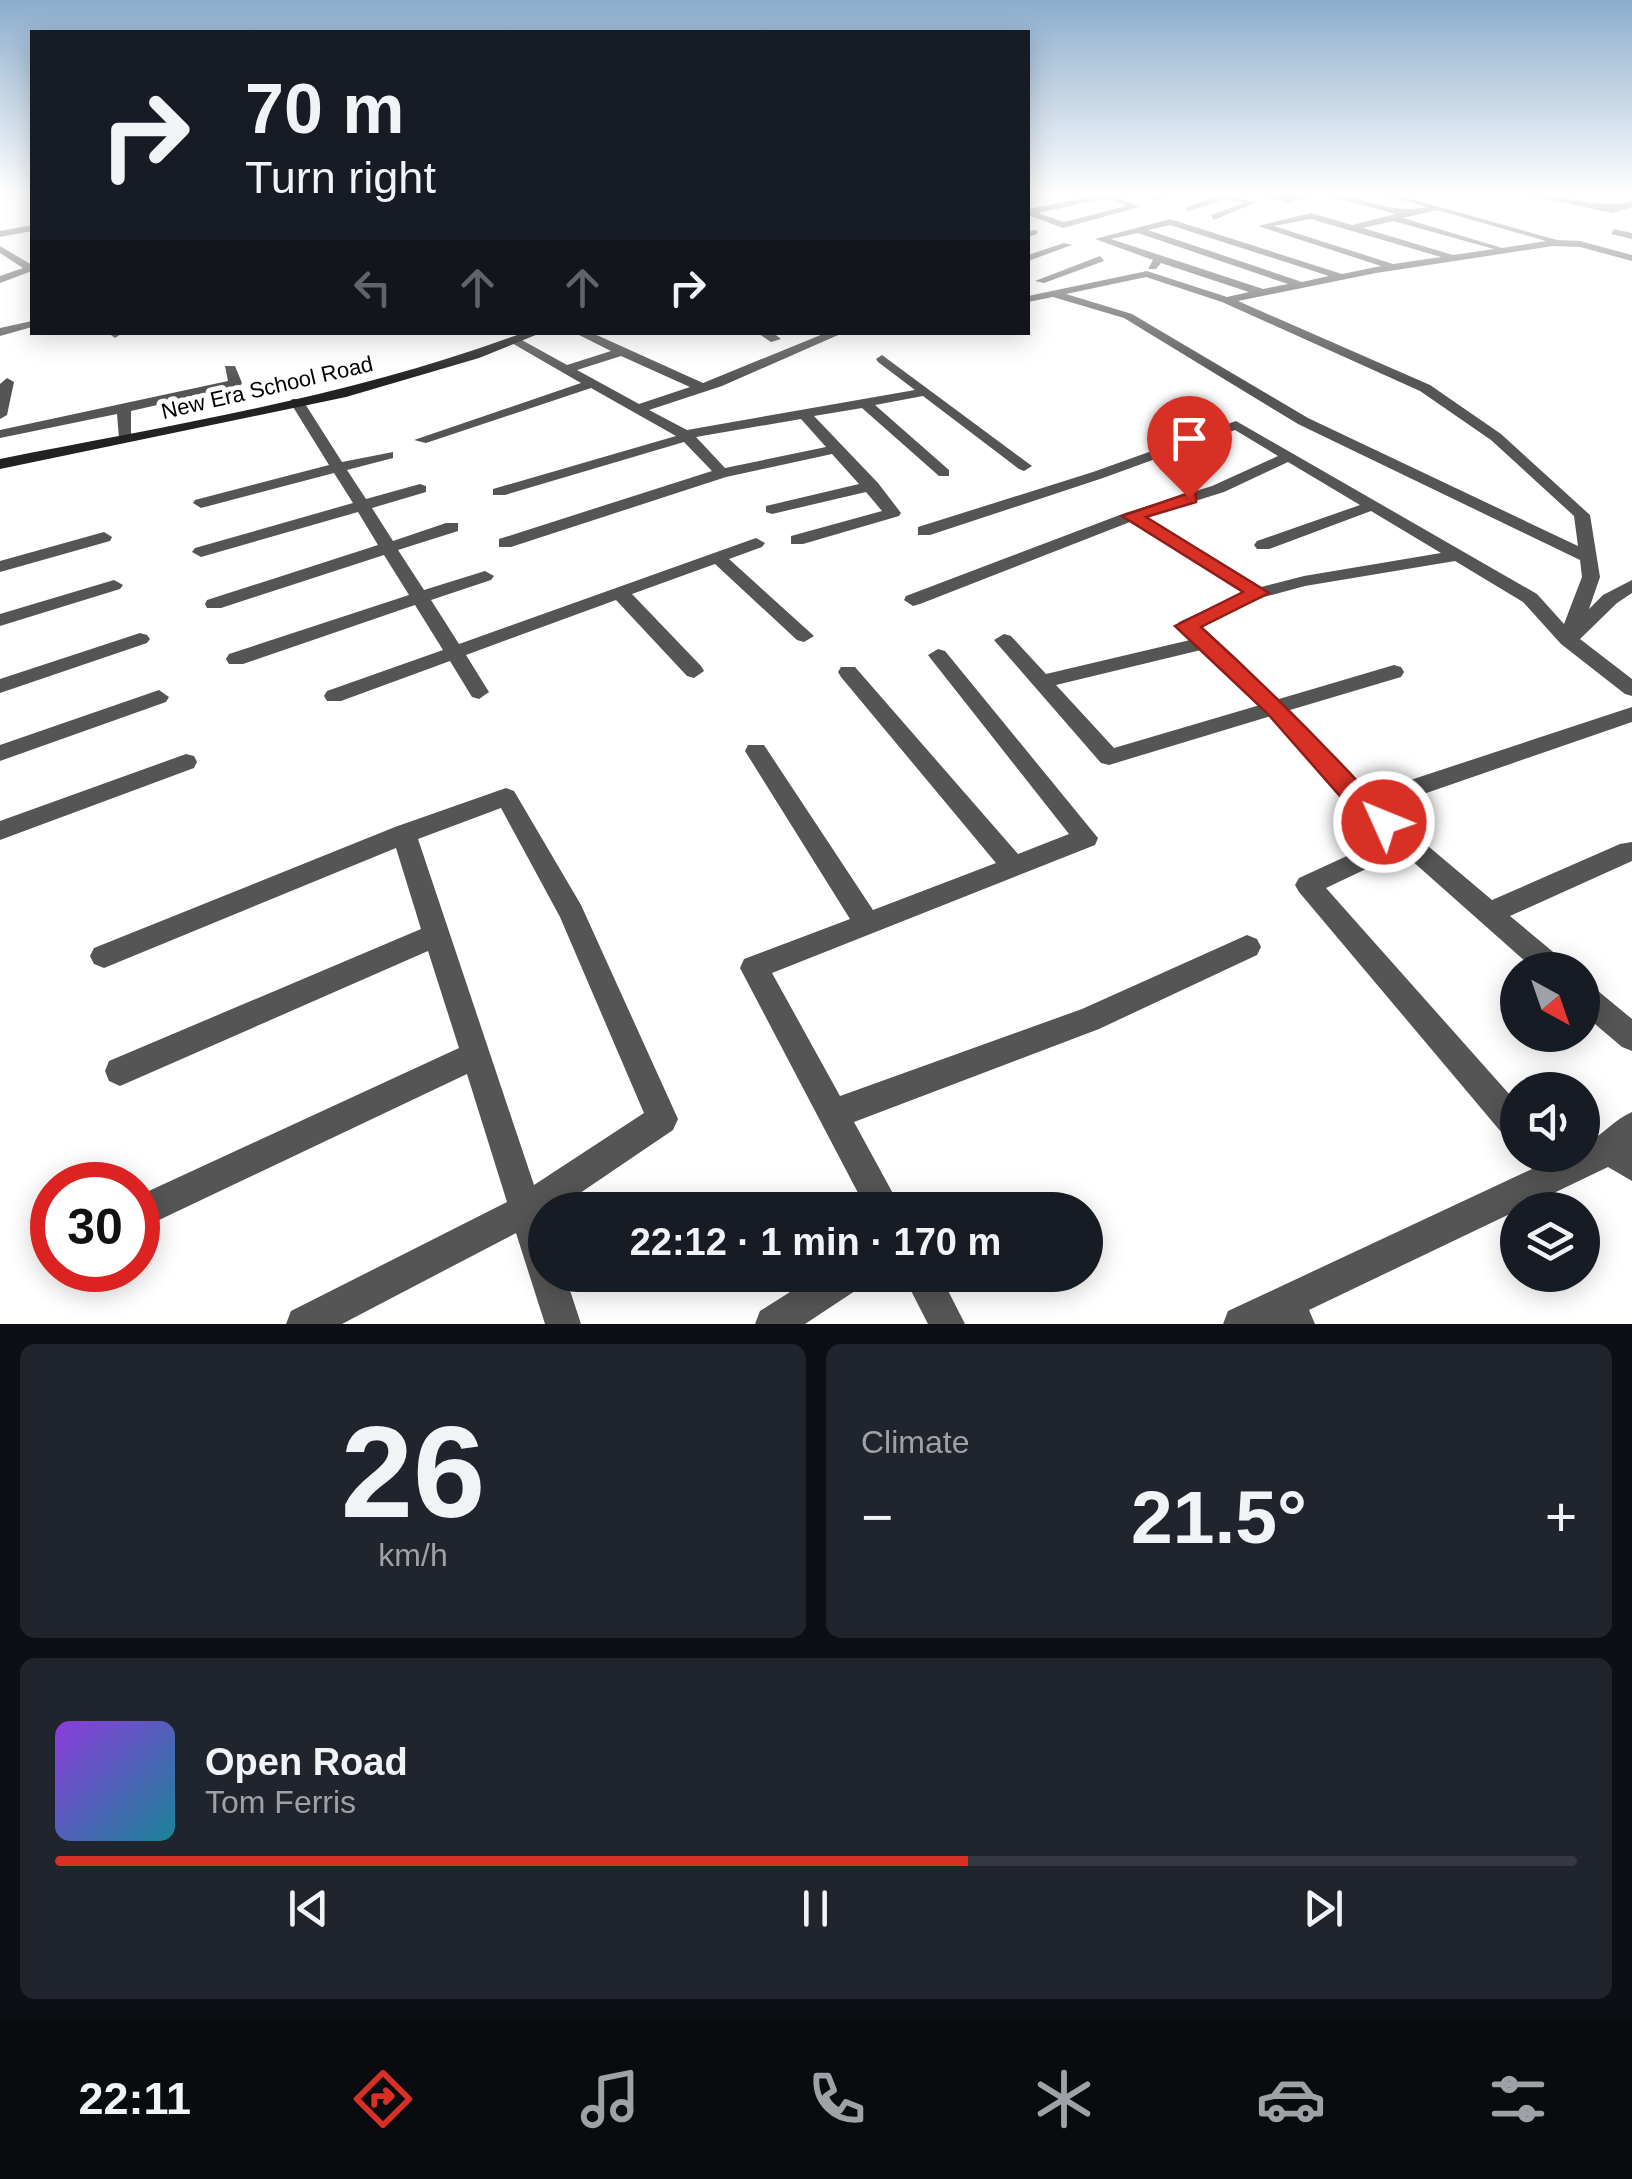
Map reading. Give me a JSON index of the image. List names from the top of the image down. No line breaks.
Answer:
{"streets":{"street":["New Era School Road"]},"north":"bottom right","page":{"turn":["70 m","Turn right"],"limit":"30","trip":"22:12 · 1 min · 170 m","tile":[["26","km/h"],"Climate"],"heat":["−","21.5°","+"],"song":["Open Road","Tom Ferris"],"tabs":"22:11"}}
